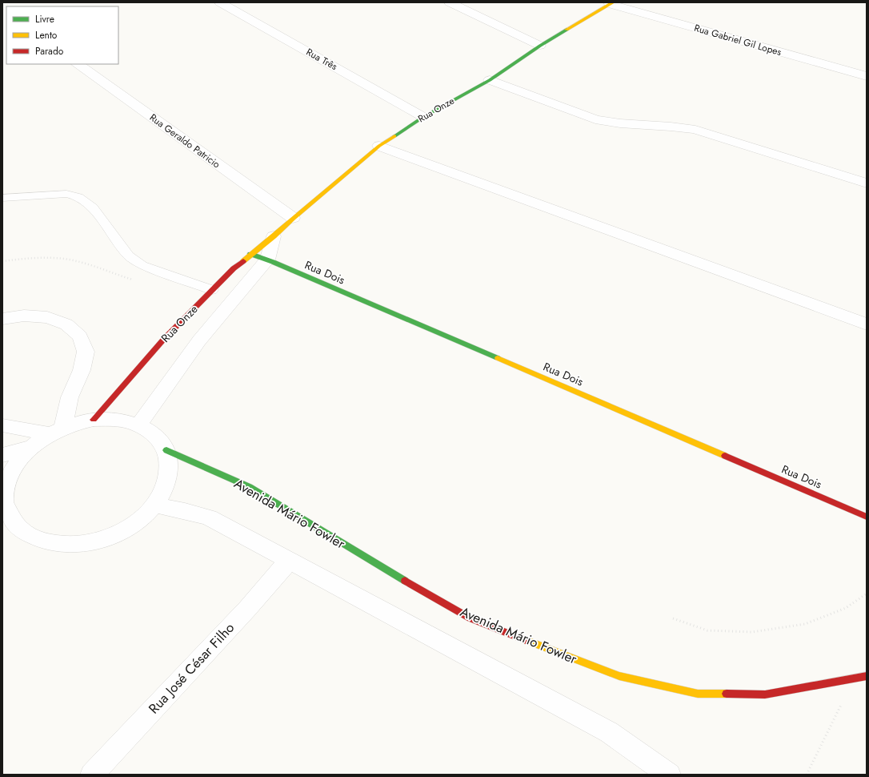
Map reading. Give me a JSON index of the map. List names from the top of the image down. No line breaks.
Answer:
{"streets":{"street":["Rua Gabriel Gil Lopes","Rua Três","Rua Onze","Rua Geraldo Patricio","Rua Dois","Avenida Mário Fowler","Rua José César Filho"]},"crossings":[["Rua Gabriel Gil Lopes","Rua Onze"],["Rua Três","Rua Onze"],["Rua Onze","Rua Geraldo Patricio"],["Rua Onze","Rua Dois"]],"legend":["Livre","Lento","Parado"]}
